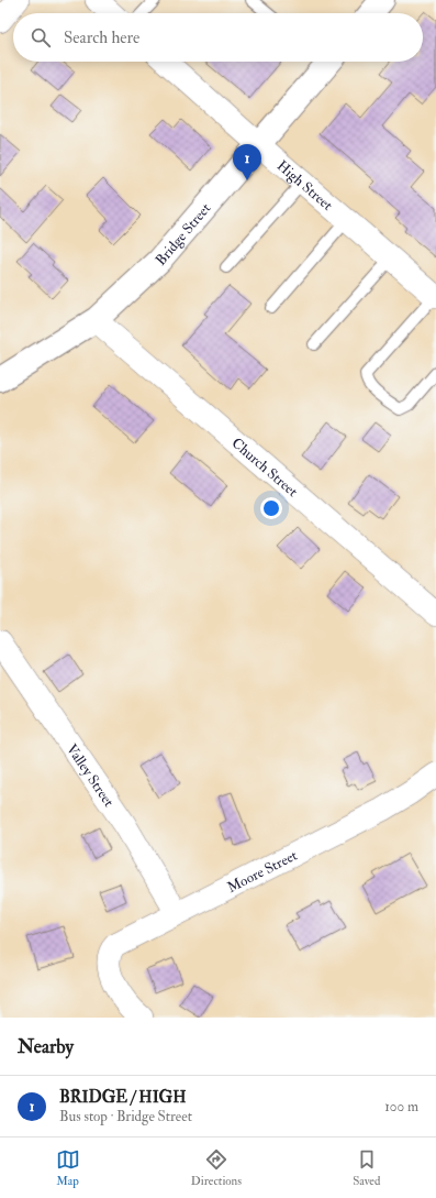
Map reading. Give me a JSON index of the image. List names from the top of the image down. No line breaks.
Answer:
{"streets":{"main road":["Bridge Street"],"street":["High Street","Church Street","Valley Street","Moore Street"]},"crossings":[["High Street","Bridge Street"],["Bridge Street","Church Street"],["Valley Street","Moore Street"]],"page":{"search":"Search here","pins":"1","heading":"Nearby","list":[{"mark":"1","name":"BRIDGE / HIGH","note":"Bus stop · Bridge Street","value":"100 m"}],"nav":["Map","Directions","Saved"]}}
